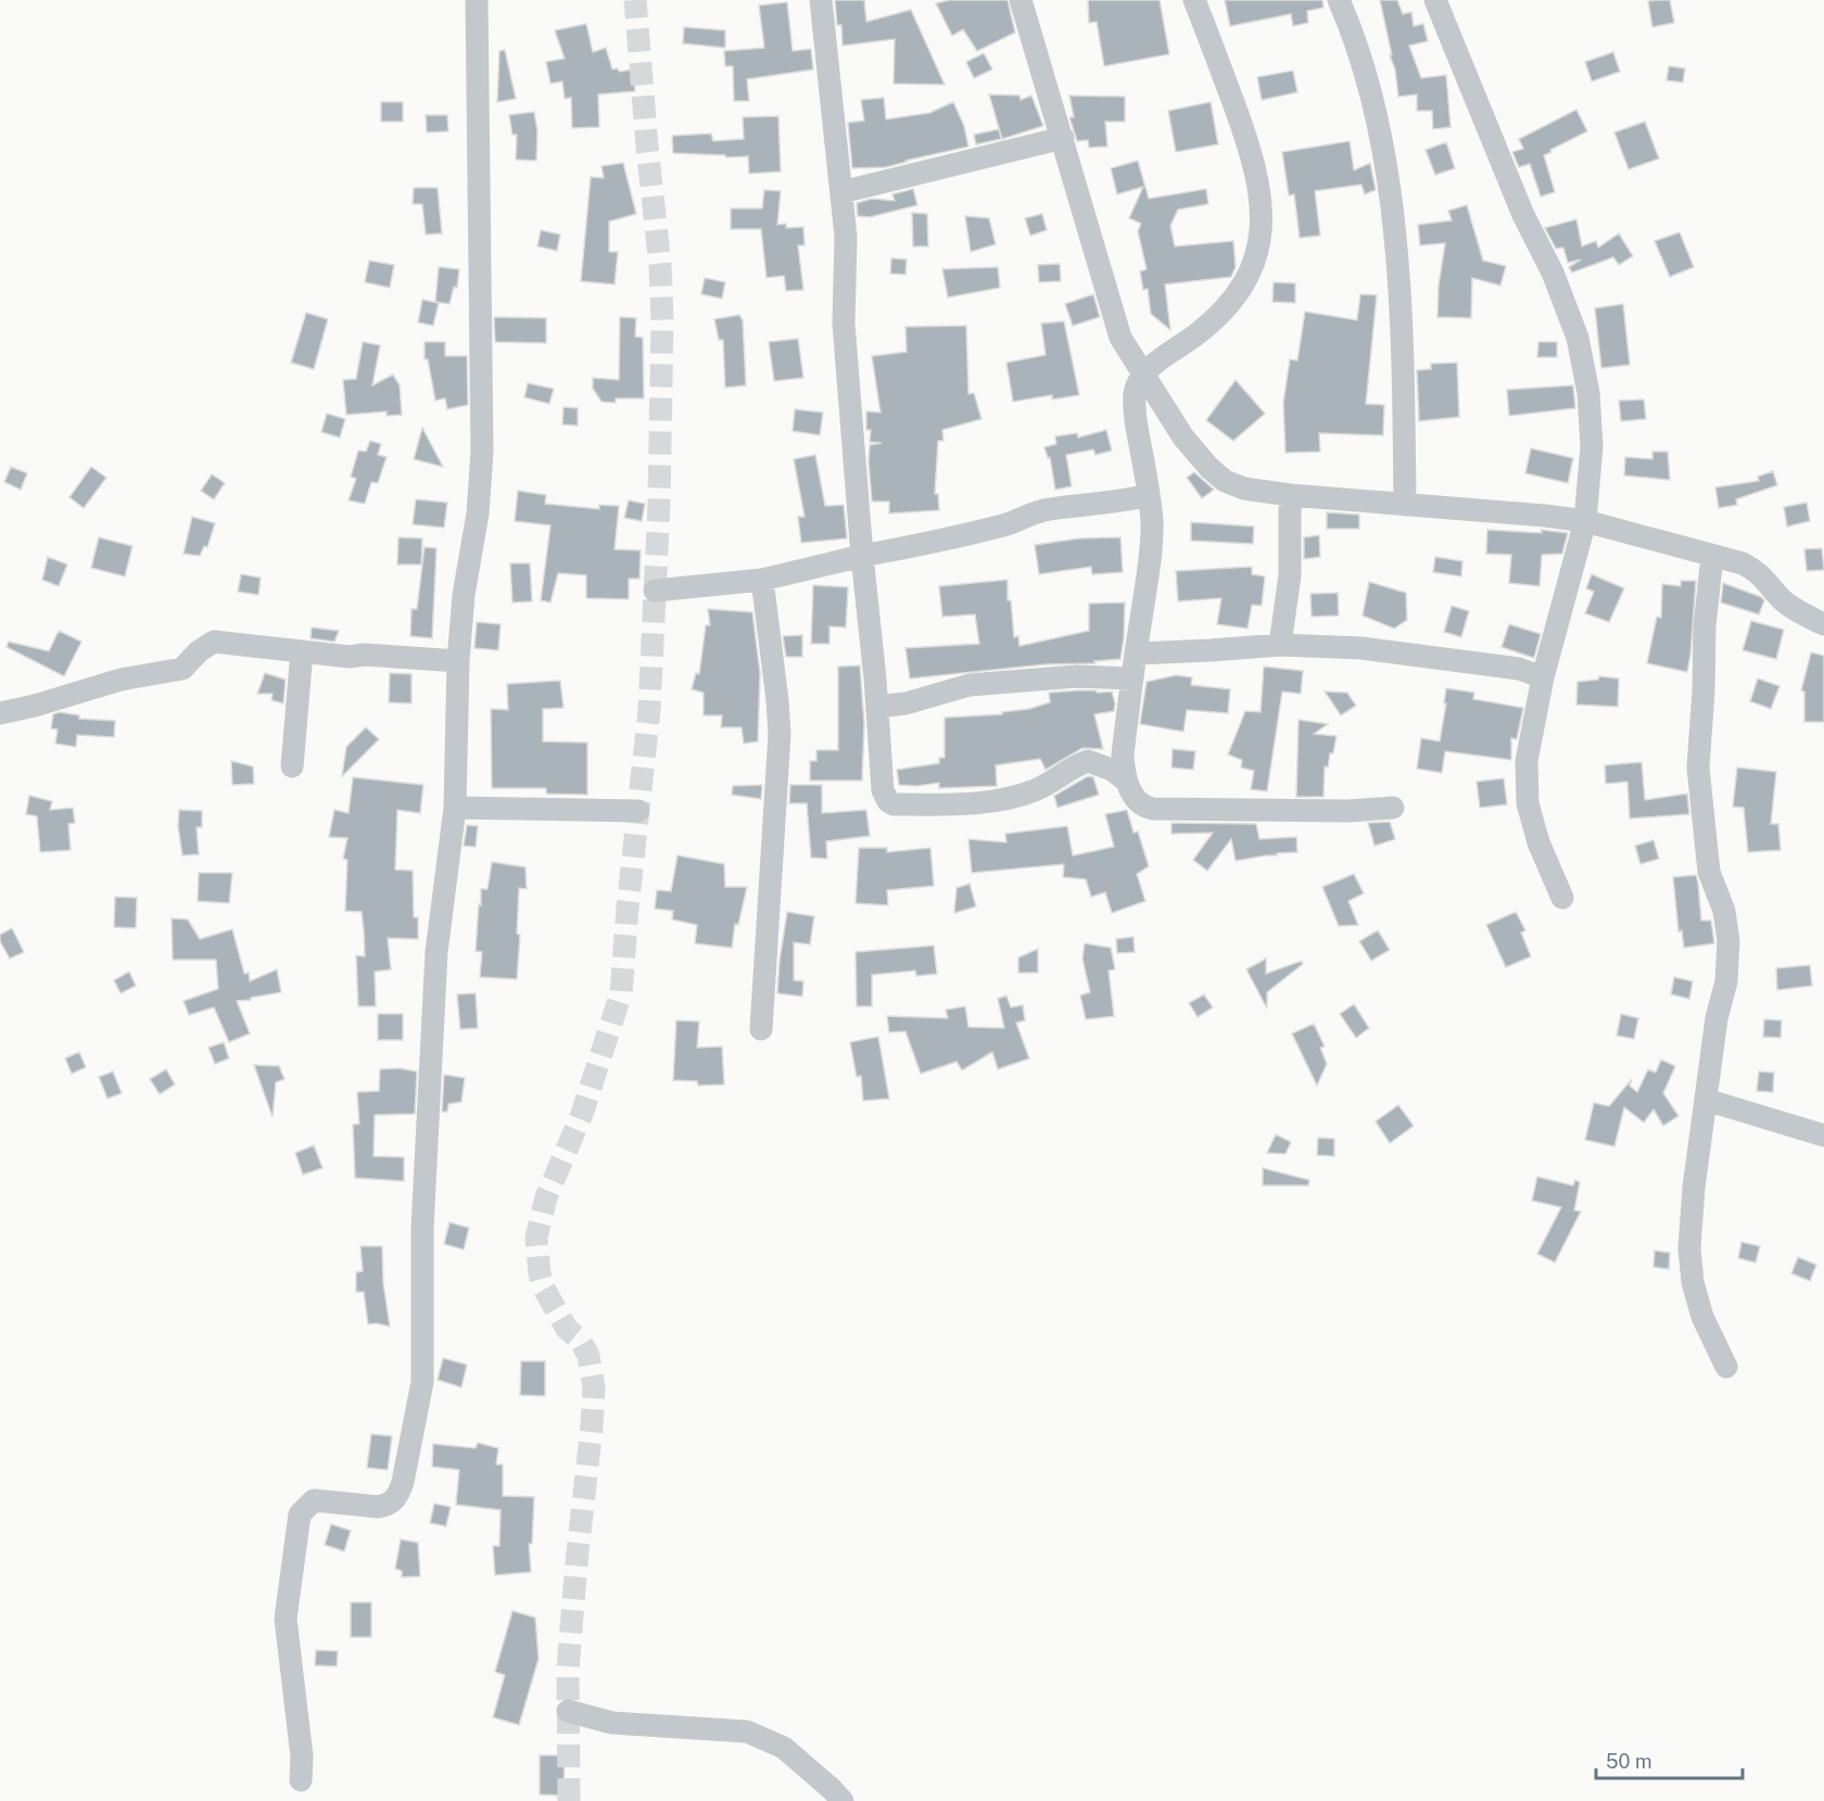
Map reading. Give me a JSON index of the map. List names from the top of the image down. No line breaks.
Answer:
{"scale_bar":"50 m"}
